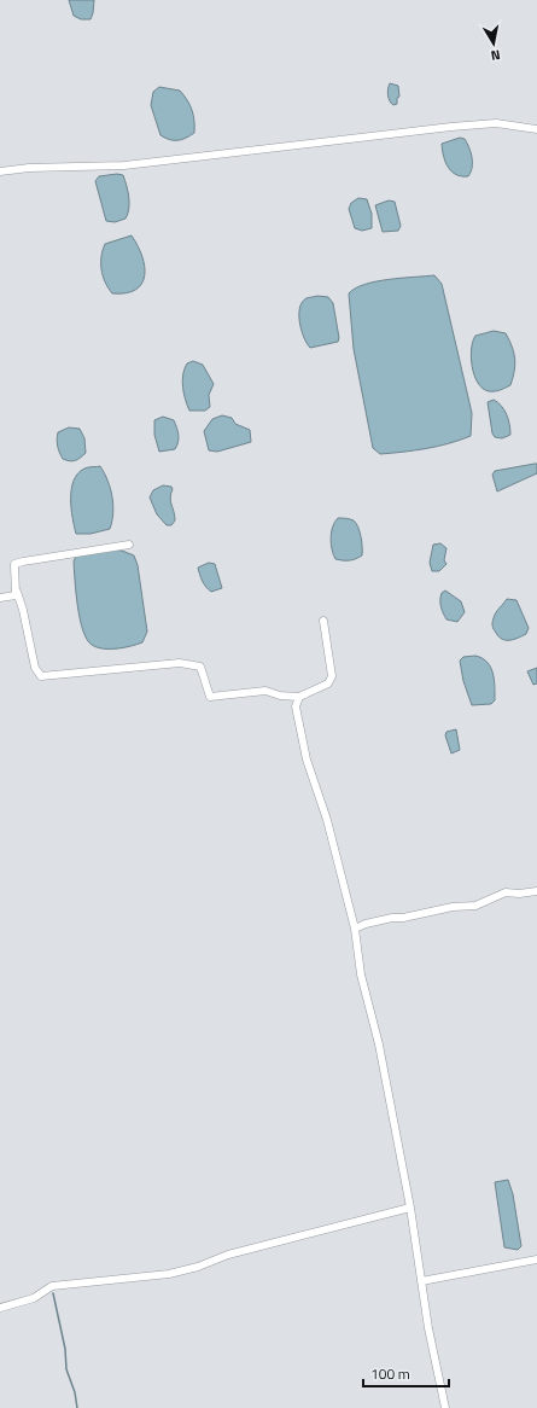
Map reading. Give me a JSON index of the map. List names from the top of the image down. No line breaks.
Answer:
{"scale_bar":"100 m","north":"bottom"}
